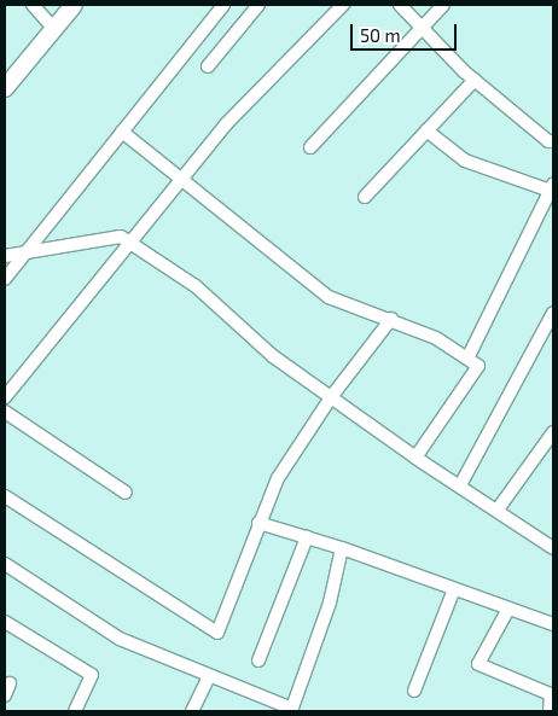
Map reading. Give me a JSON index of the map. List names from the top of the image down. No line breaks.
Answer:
{"scale_bar":"50 m"}
